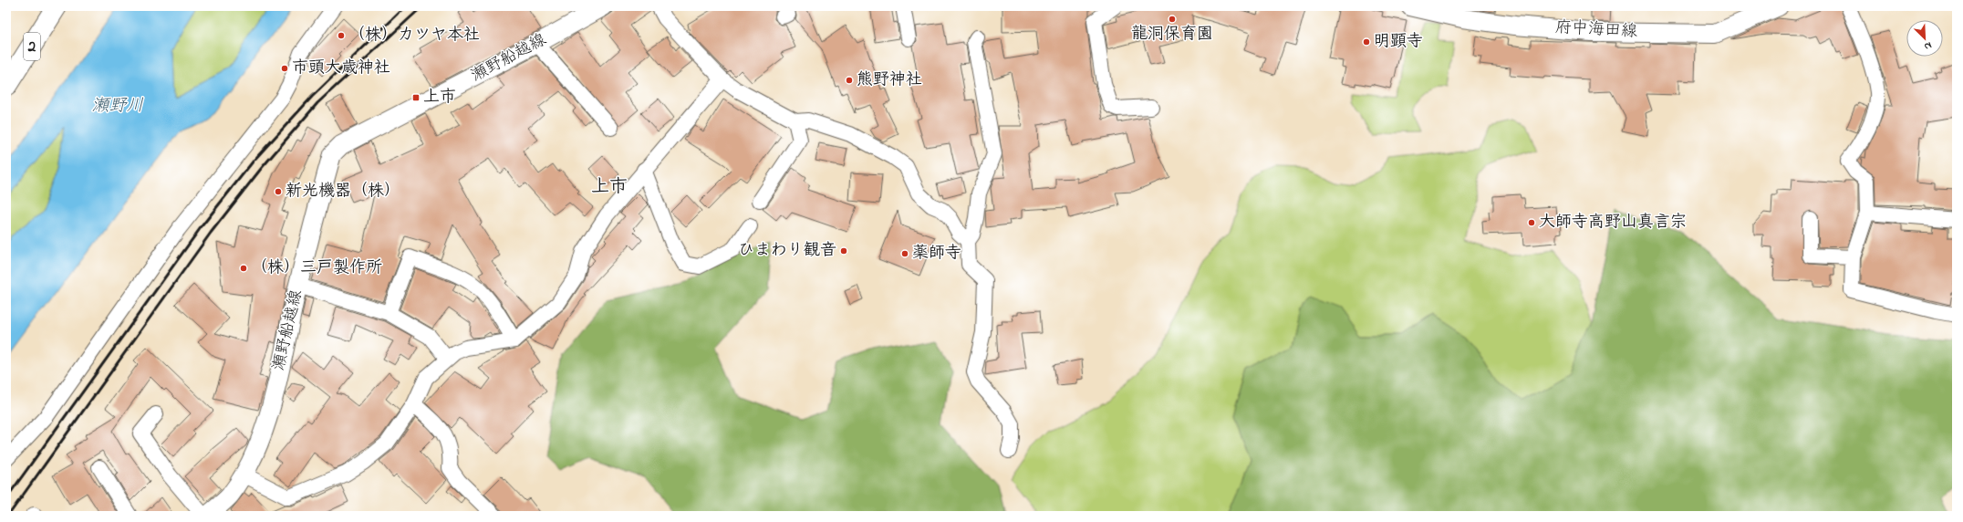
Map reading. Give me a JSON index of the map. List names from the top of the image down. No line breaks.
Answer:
{"streets":{"highway":["2"],"main road":["府中海田線","瀬野船越線"]},"districts":["上市"],"water":["瀬野川"],"places":{"other":["龍洞保育園","（株）カツヤ本社","明顕寺","市頭大歳神社","熊野神社","新光機器（株）","大師寺高野山真言宗","ひまわり観音","薬師寺","（株）三戸製作所"],"transit":["上市"]},"north":"bottom right"}
